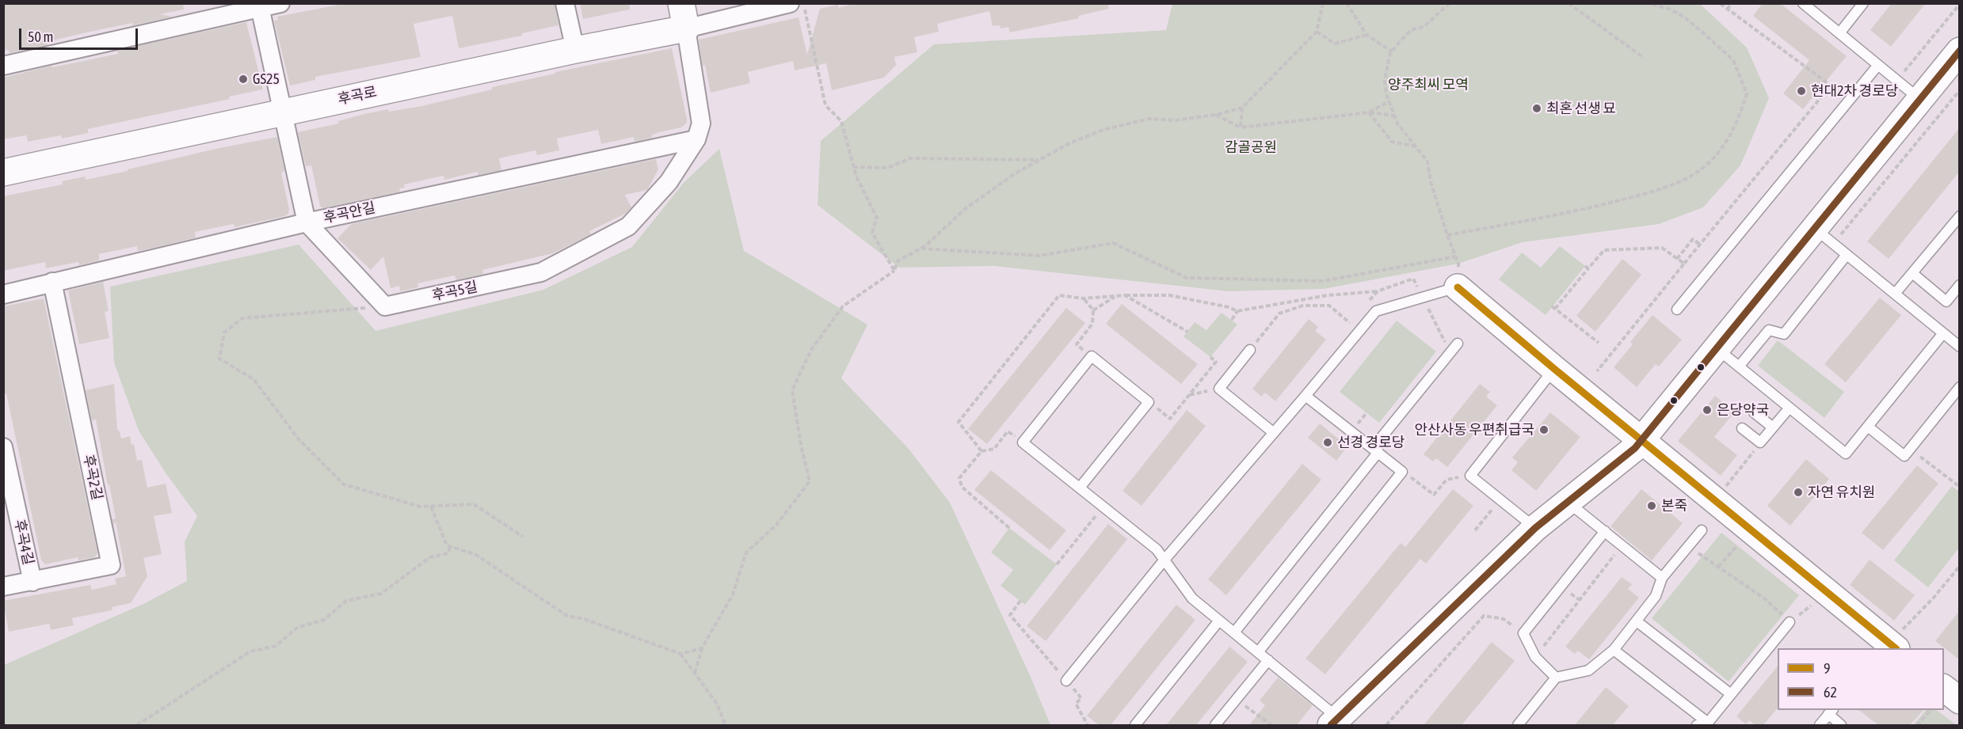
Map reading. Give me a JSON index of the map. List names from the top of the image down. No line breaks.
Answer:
{"streets":{"street":["후곡로","후곡안길","후곡5길","후곡2길","후곡4길"]},"crossings":[["후곡로","후곡5길"],["후곡안길","후곡5길"],["후곡안길","후곡2길"],["후곡2길","후곡4길"]],"parks":["양주최씨 모역","감골공원"],"places":["GS25","현대2차 경로당","최혼 선생 묘","은당약국","안산사동 우편취급국","선경 경로당","자연 유치원","본죽"],"lines":["transit line 62","transit line 9"],"legend":["9","62"],"scale_bar":"50 m"}
